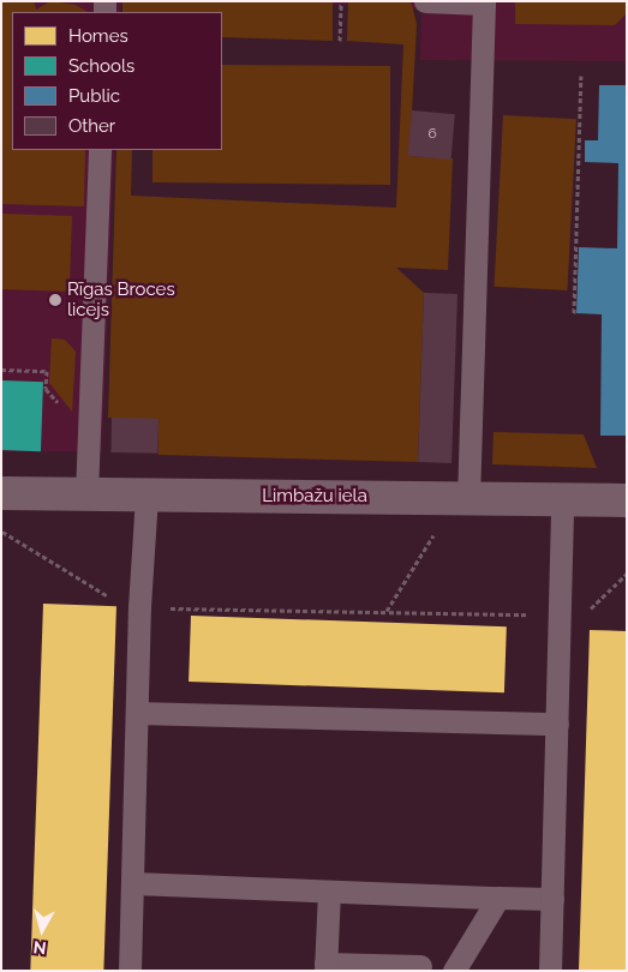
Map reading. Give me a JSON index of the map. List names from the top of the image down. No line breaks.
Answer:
{"streets":{"street":["Limbažu iela"]},"places":["Rīgas Broces licejs"],"house_numbers":["6"],"legend":["Homes","Schools","Public","Other"],"north":"bottom"}
